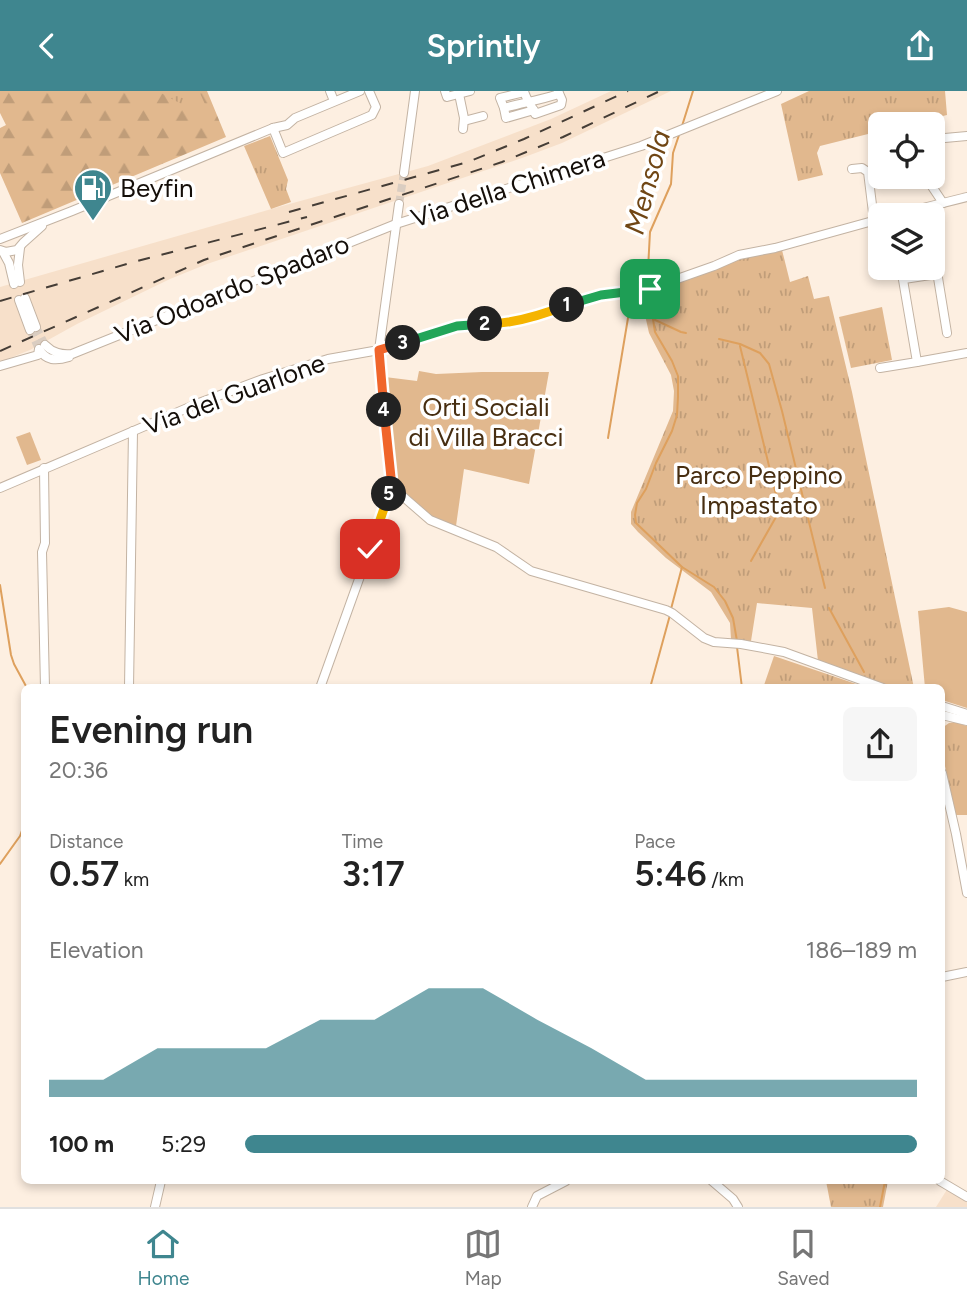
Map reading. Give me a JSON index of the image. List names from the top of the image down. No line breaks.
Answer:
{"streets":{"street":["Via della Chimera","Via Odoardo Spadaro","Via del Guarlone"]},"crossings":[["Via della Chimera","Via Odoardo Spadaro"]],"water":["Mensola"],"parks":["Orti Sociali di Villa Bracci","Parco Peppino Impastato"],"places":{"fuel station":["Beyfin"]},"page":{"header":"Sprintly","pins":["1","2","3","4","5"],"heading":["Evening run","20:36"],"stats":[["Distance","0.57 km"],["Time","3:17"],["Pace","5:46 /km"]],"chart":["Elevation","186–189 m"],"list":[{"name":"100 m","note":"5:29"}],"tabs":["Home","Map","Saved"]}}
